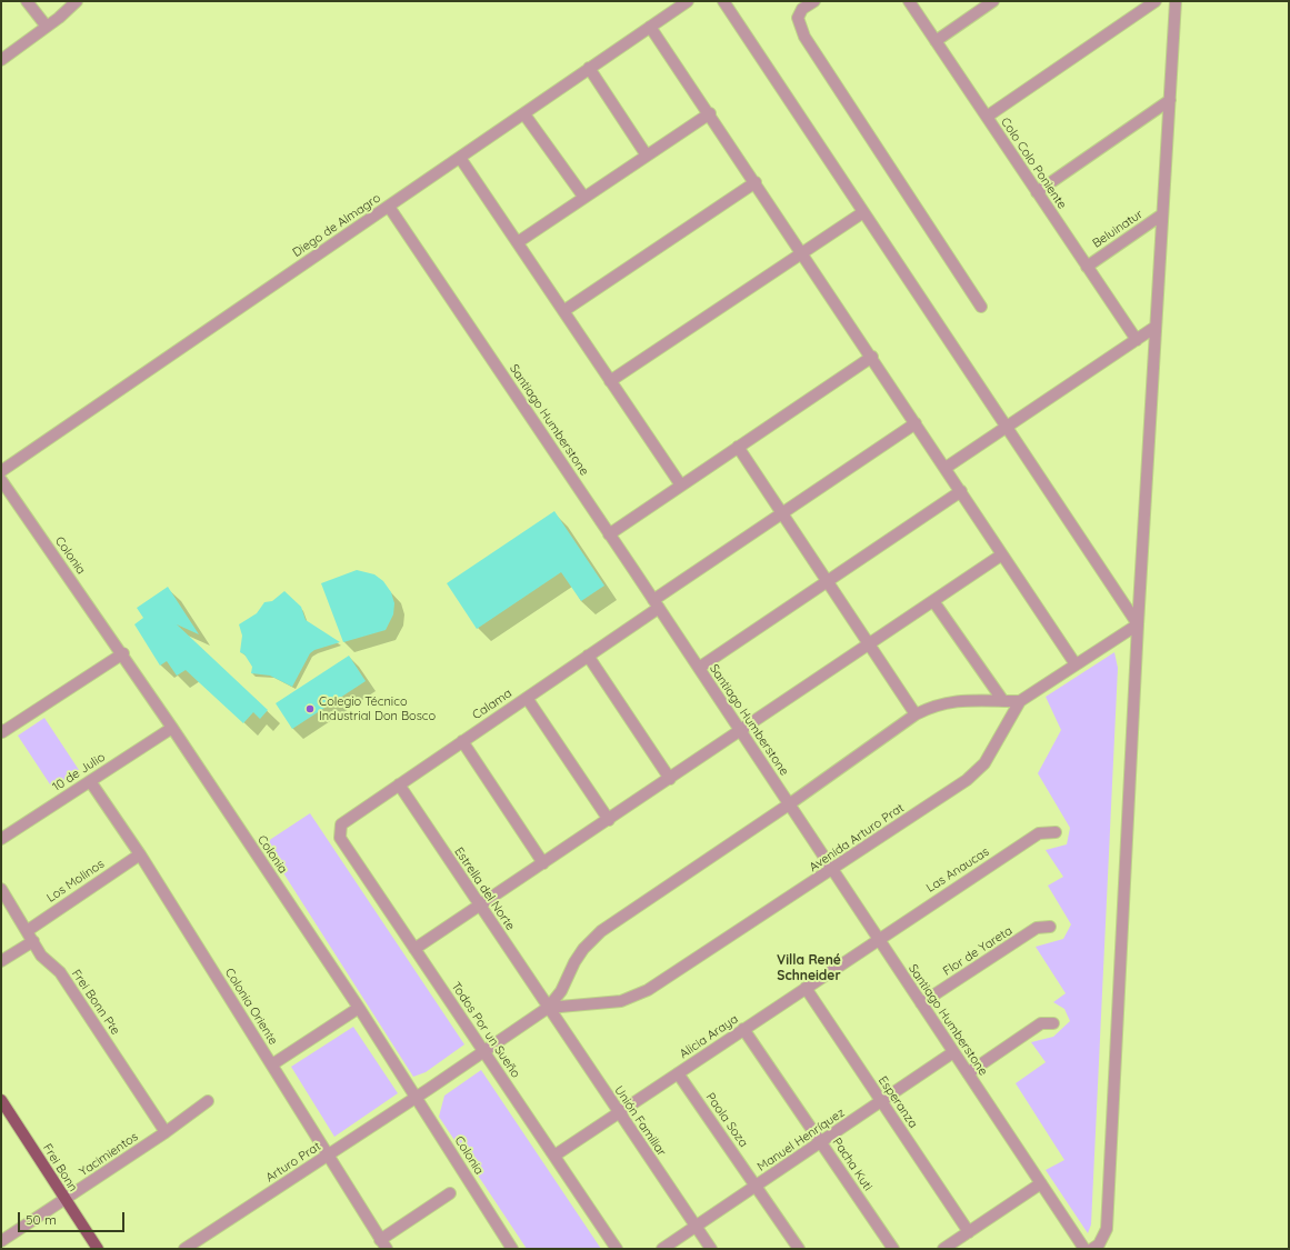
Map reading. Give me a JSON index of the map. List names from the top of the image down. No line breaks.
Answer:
{"streets":{"main road":["Frei Bonn"],"street":["Colo Colo Poniente","Diego de Almagro","Beluinatur","Santiago Humberstone","Colonia","Calama","10 de Julio","Avenida Arturo Prat","Las Anaucas","Los Molinos","Estrella del Norte","Flor de Yareta","Frei Bonn Pte","Colonia Oriente","Todos Por un Sueño","Alicia Araya","Esperanza","Paola Soza","Unión Familiar","Manuel Henríquez","Yacimientos","Arturo Prat","Pacha Kuti"]},"crossings":[["Colo Colo Poniente","Beluinatur"],["Diego de Almagro","Santiago Humberstone"],["Santiago Humberstone","Calama"],["Santiago Humberstone","Avenida Arturo Prat"],["Santiago Humberstone","Las Anaucas"],["Santiago Humberstone","Flor de Yareta"],["Santiago Humberstone","Alicia Araya"],["Santiago Humberstone","Manuel Henríquez"],["Colonia","10 de Julio"],["Colonia","Avenida Arturo Prat"],["Colonia","Arturo Prat"],["Calama","Estrella del Norte"],["Calama","Todos Por un Sueño"],["10 de Julio","Colonia Oriente"],["Avenida Arturo Prat","Estrella del Norte"],["Avenida Arturo Prat","Todos Por un Sueño"],["Avenida Arturo Prat","Unión Familiar"],["Avenida Arturo Prat","Arturo Prat"],["Las Anaucas","Alicia Araya"],["Los Molinos","Frei Bonn Pte"],["Los Molinos","Colonia Oriente"],["Estrella del Norte","Unión Familiar"],["Frei Bonn Pte","Yacimientos"],["Colonia Oriente","Arturo Prat"],["Todos Por un Sueño","Alicia Araya"],["Alicia Araya","Esperanza"],["Alicia Araya","Paola Soza"],["Alicia Araya","Unión Familiar"],["Alicia Araya","Pacha Kuti"],["Esperanza","Manuel Henríquez"],["Paola Soza","Manuel Henríquez"],["Unión Familiar","Manuel Henríquez"],["Manuel Henríquez","Pacha Kuti"],["Yacimientos","Frei Bonn"]],"districts":["Villa René Schneider"],"places":["Colegio Técnico Industrial Don Bosco"],"scale_bar":"50 m"}
